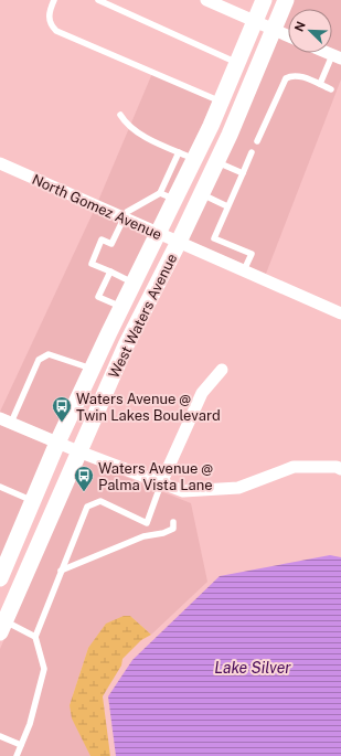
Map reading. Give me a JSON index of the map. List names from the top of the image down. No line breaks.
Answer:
{"streets":{"main road":["West Waters Avenue"],"street":["North Gomez Avenue"]},"crossings":[["North Gomez Avenue","West Waters Avenue"]],"water":["Lake Silver"],"places":{"bus stop":["Waters Avenue @ Twin Lakes Boulevard","Waters Avenue @ Palma Vista Lane"]},"north":"top left"}
